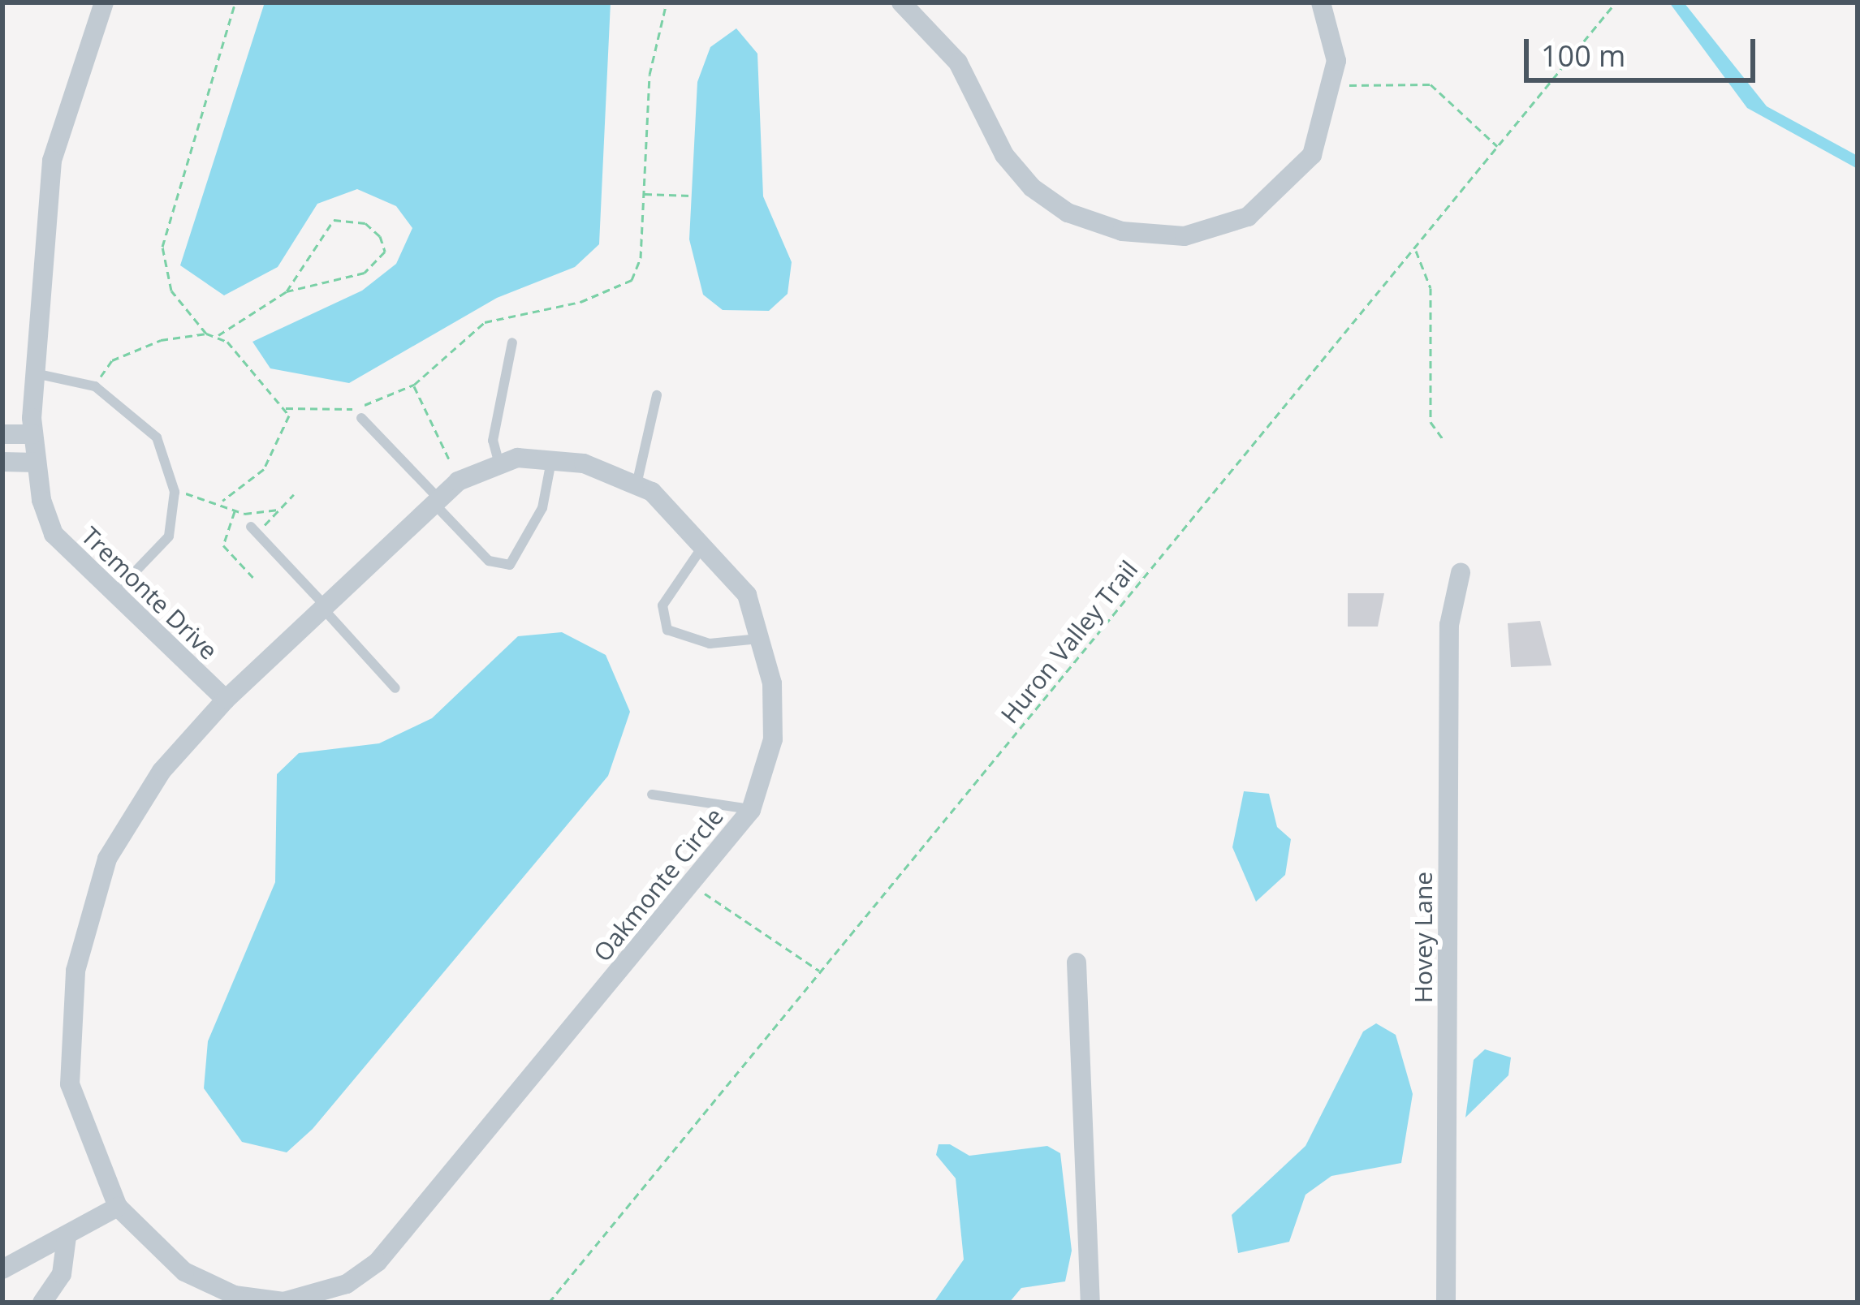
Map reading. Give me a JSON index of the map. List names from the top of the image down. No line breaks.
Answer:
{"streets":{"street":["Tremonte Drive","Oakmonte Circle","Hovey Lane"],"path":["Huron Valley Trail"]},"crossings":[["Tremonte Drive","Oakmonte Circle"]],"scale_bar":"100 m"}
